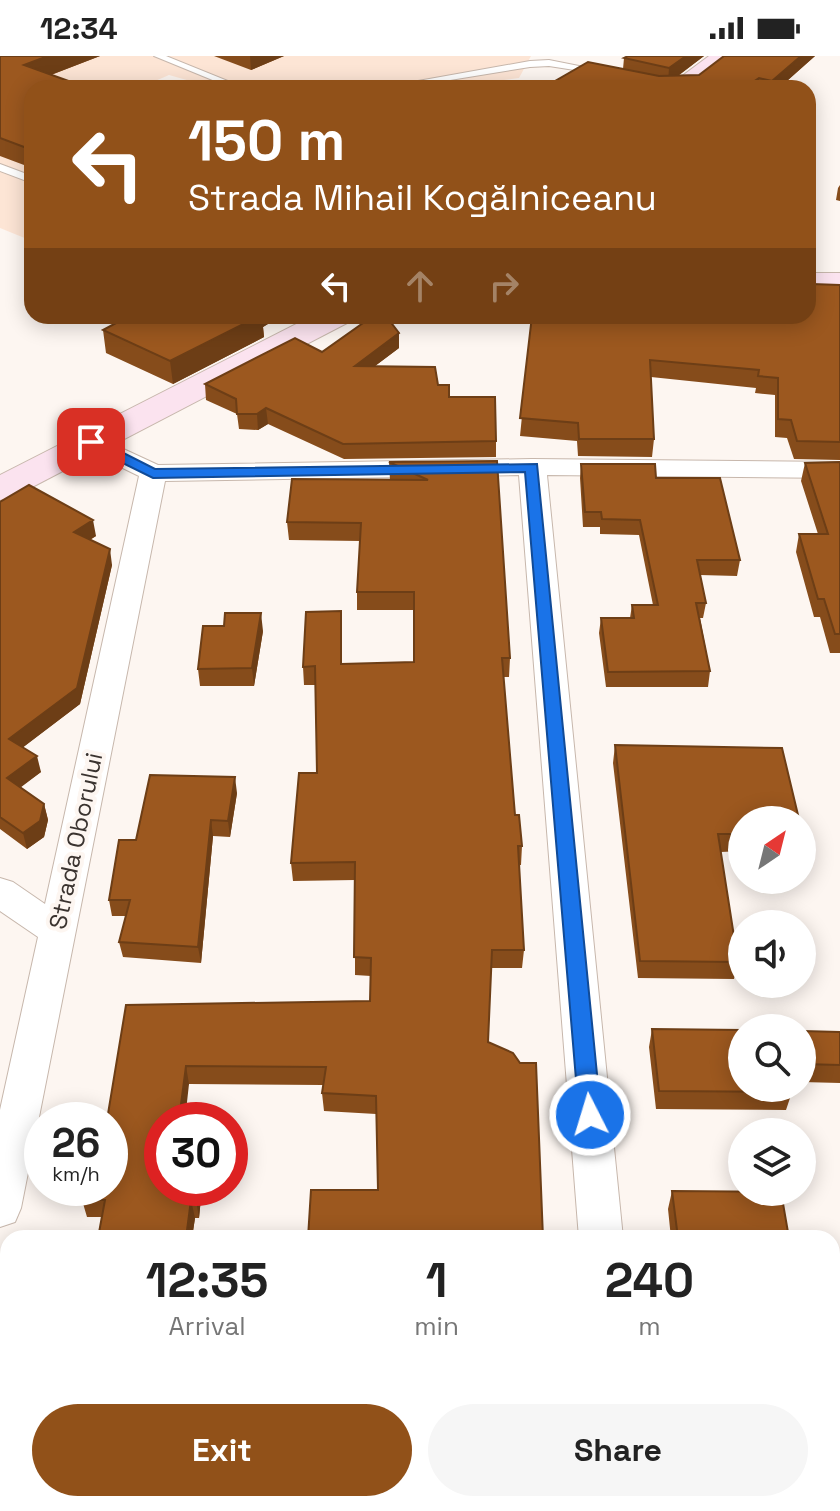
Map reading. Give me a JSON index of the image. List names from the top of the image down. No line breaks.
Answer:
{"streets":{"street":["Strada Oborului"]},"north":"top right","page":{"status":"12:34","turn":["150 m","Strada Mihail Kogălniceanu"],"speed":"26 km/h","limit":"30","eta":["12:35","Arrival","1","min","240","m"],"buttons":["Exit","Share"]}}
